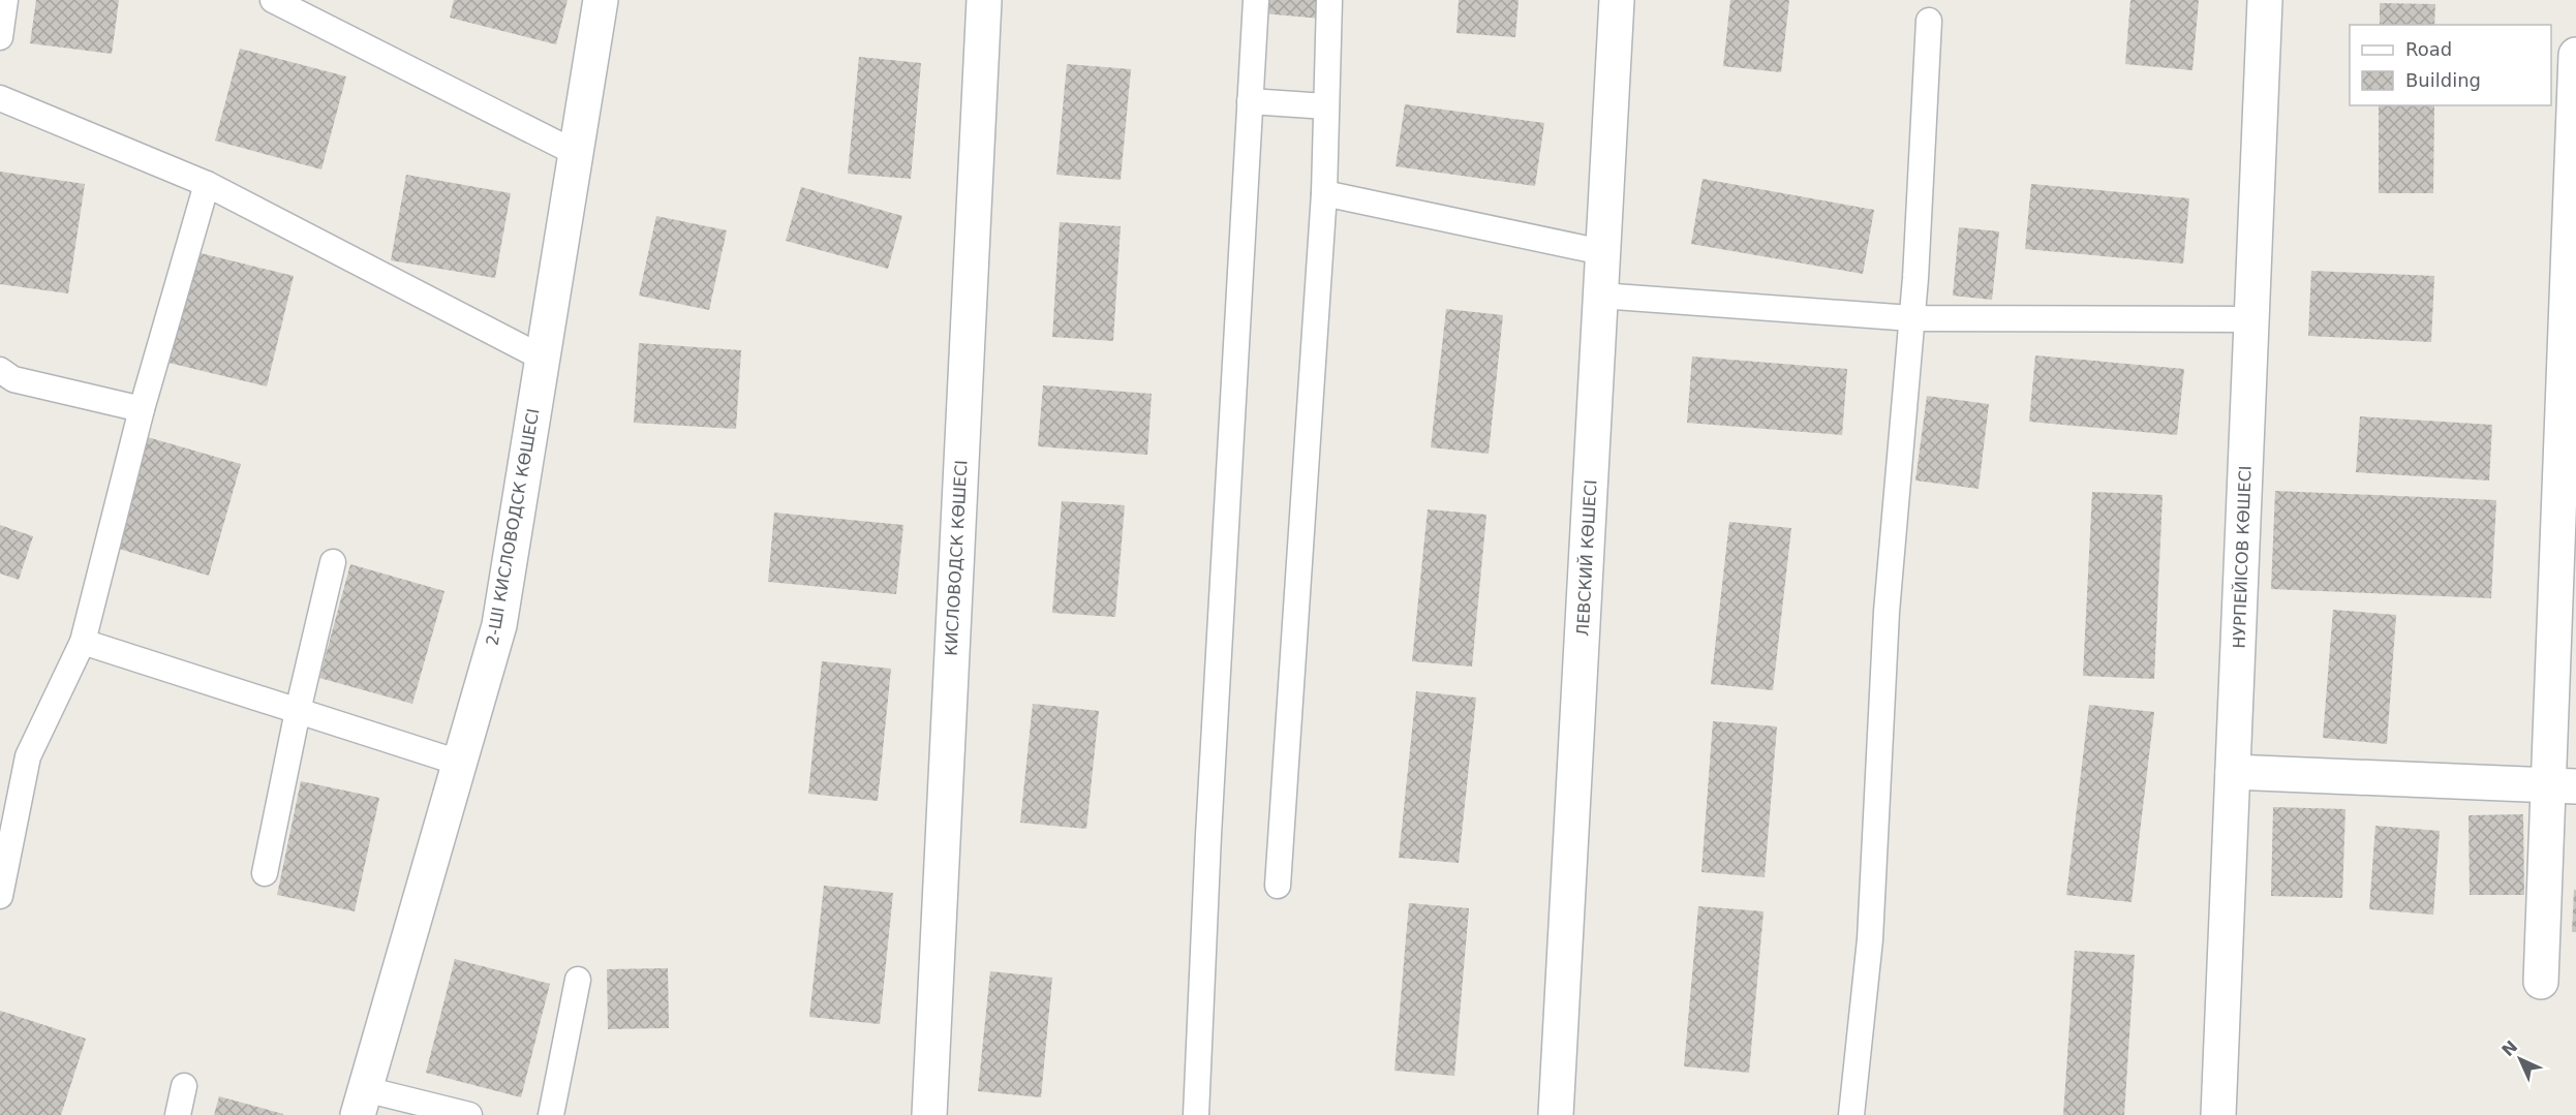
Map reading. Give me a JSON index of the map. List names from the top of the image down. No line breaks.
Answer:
{"streets":{"street":["2-ШІ КИСЛОВОДСК КӨШЕСІ","НУРПЕЙІСОВ КӨШЕСІ","КИСЛОВОДСК КӨШЕСІ","ЛЕВСКИЙ КӨШЕСІ"]},"legend":["Road","Building"],"north":"top left"}
